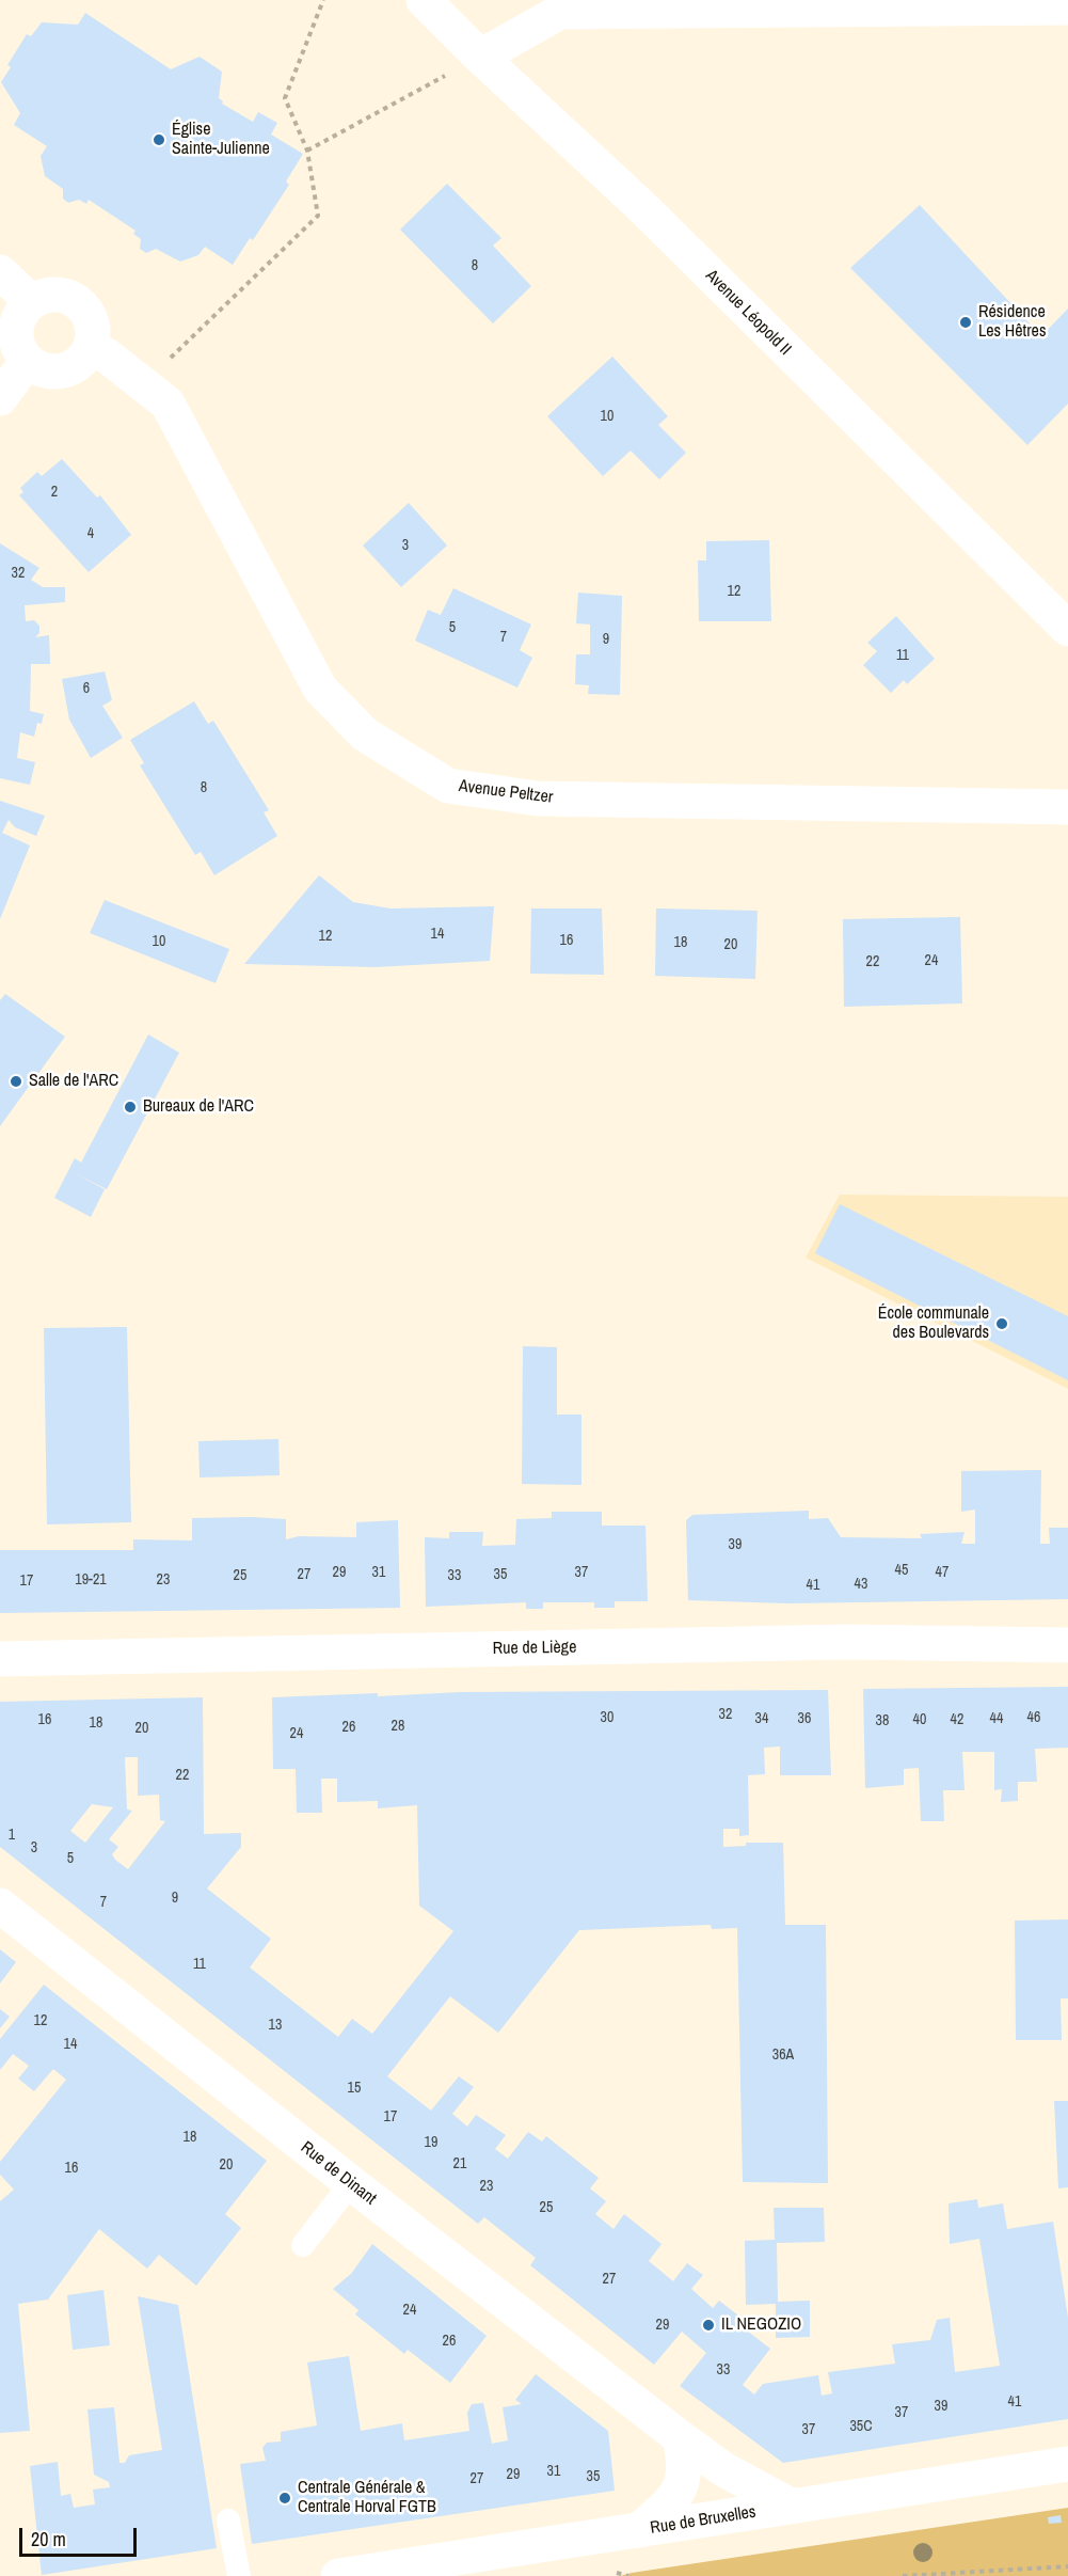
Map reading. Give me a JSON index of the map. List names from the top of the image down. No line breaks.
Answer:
{"streets":{"street":["Avenue Léopold II","Avenue Peltzer","Rue de Liège","Rue de Dinant","Rue de Bruxelles"]},"crossings":[["Rue de Dinant","Rue de Bruxelles"]],"places":["Église Sainte-Julienne","Résidence Les Hêtres","Salle de l'ARC","Bureaux de l'ARC","École communale des Boulevards","IL NEGOZIO","Centrale Générale & Centrale Horval FGTB"],"house_numbers":["8","10","2","4","3","32","12","5","7","9","11","6","8","14","12","16","10","18","20","24","22","39","45","29","31","37","47","27","35","25","33","19-21","23","17","43","41","32","30","46","34","36","44","16","40","42","38","18","28","26","20","24","22","1","3","5","9","7","11","12","13","14","36A","15","17","18","19","21","20","16","23","25","27","24","29","26","33","41","39","37","35C","37","31","29","35","27"],"scale_bar":"20 m"}
